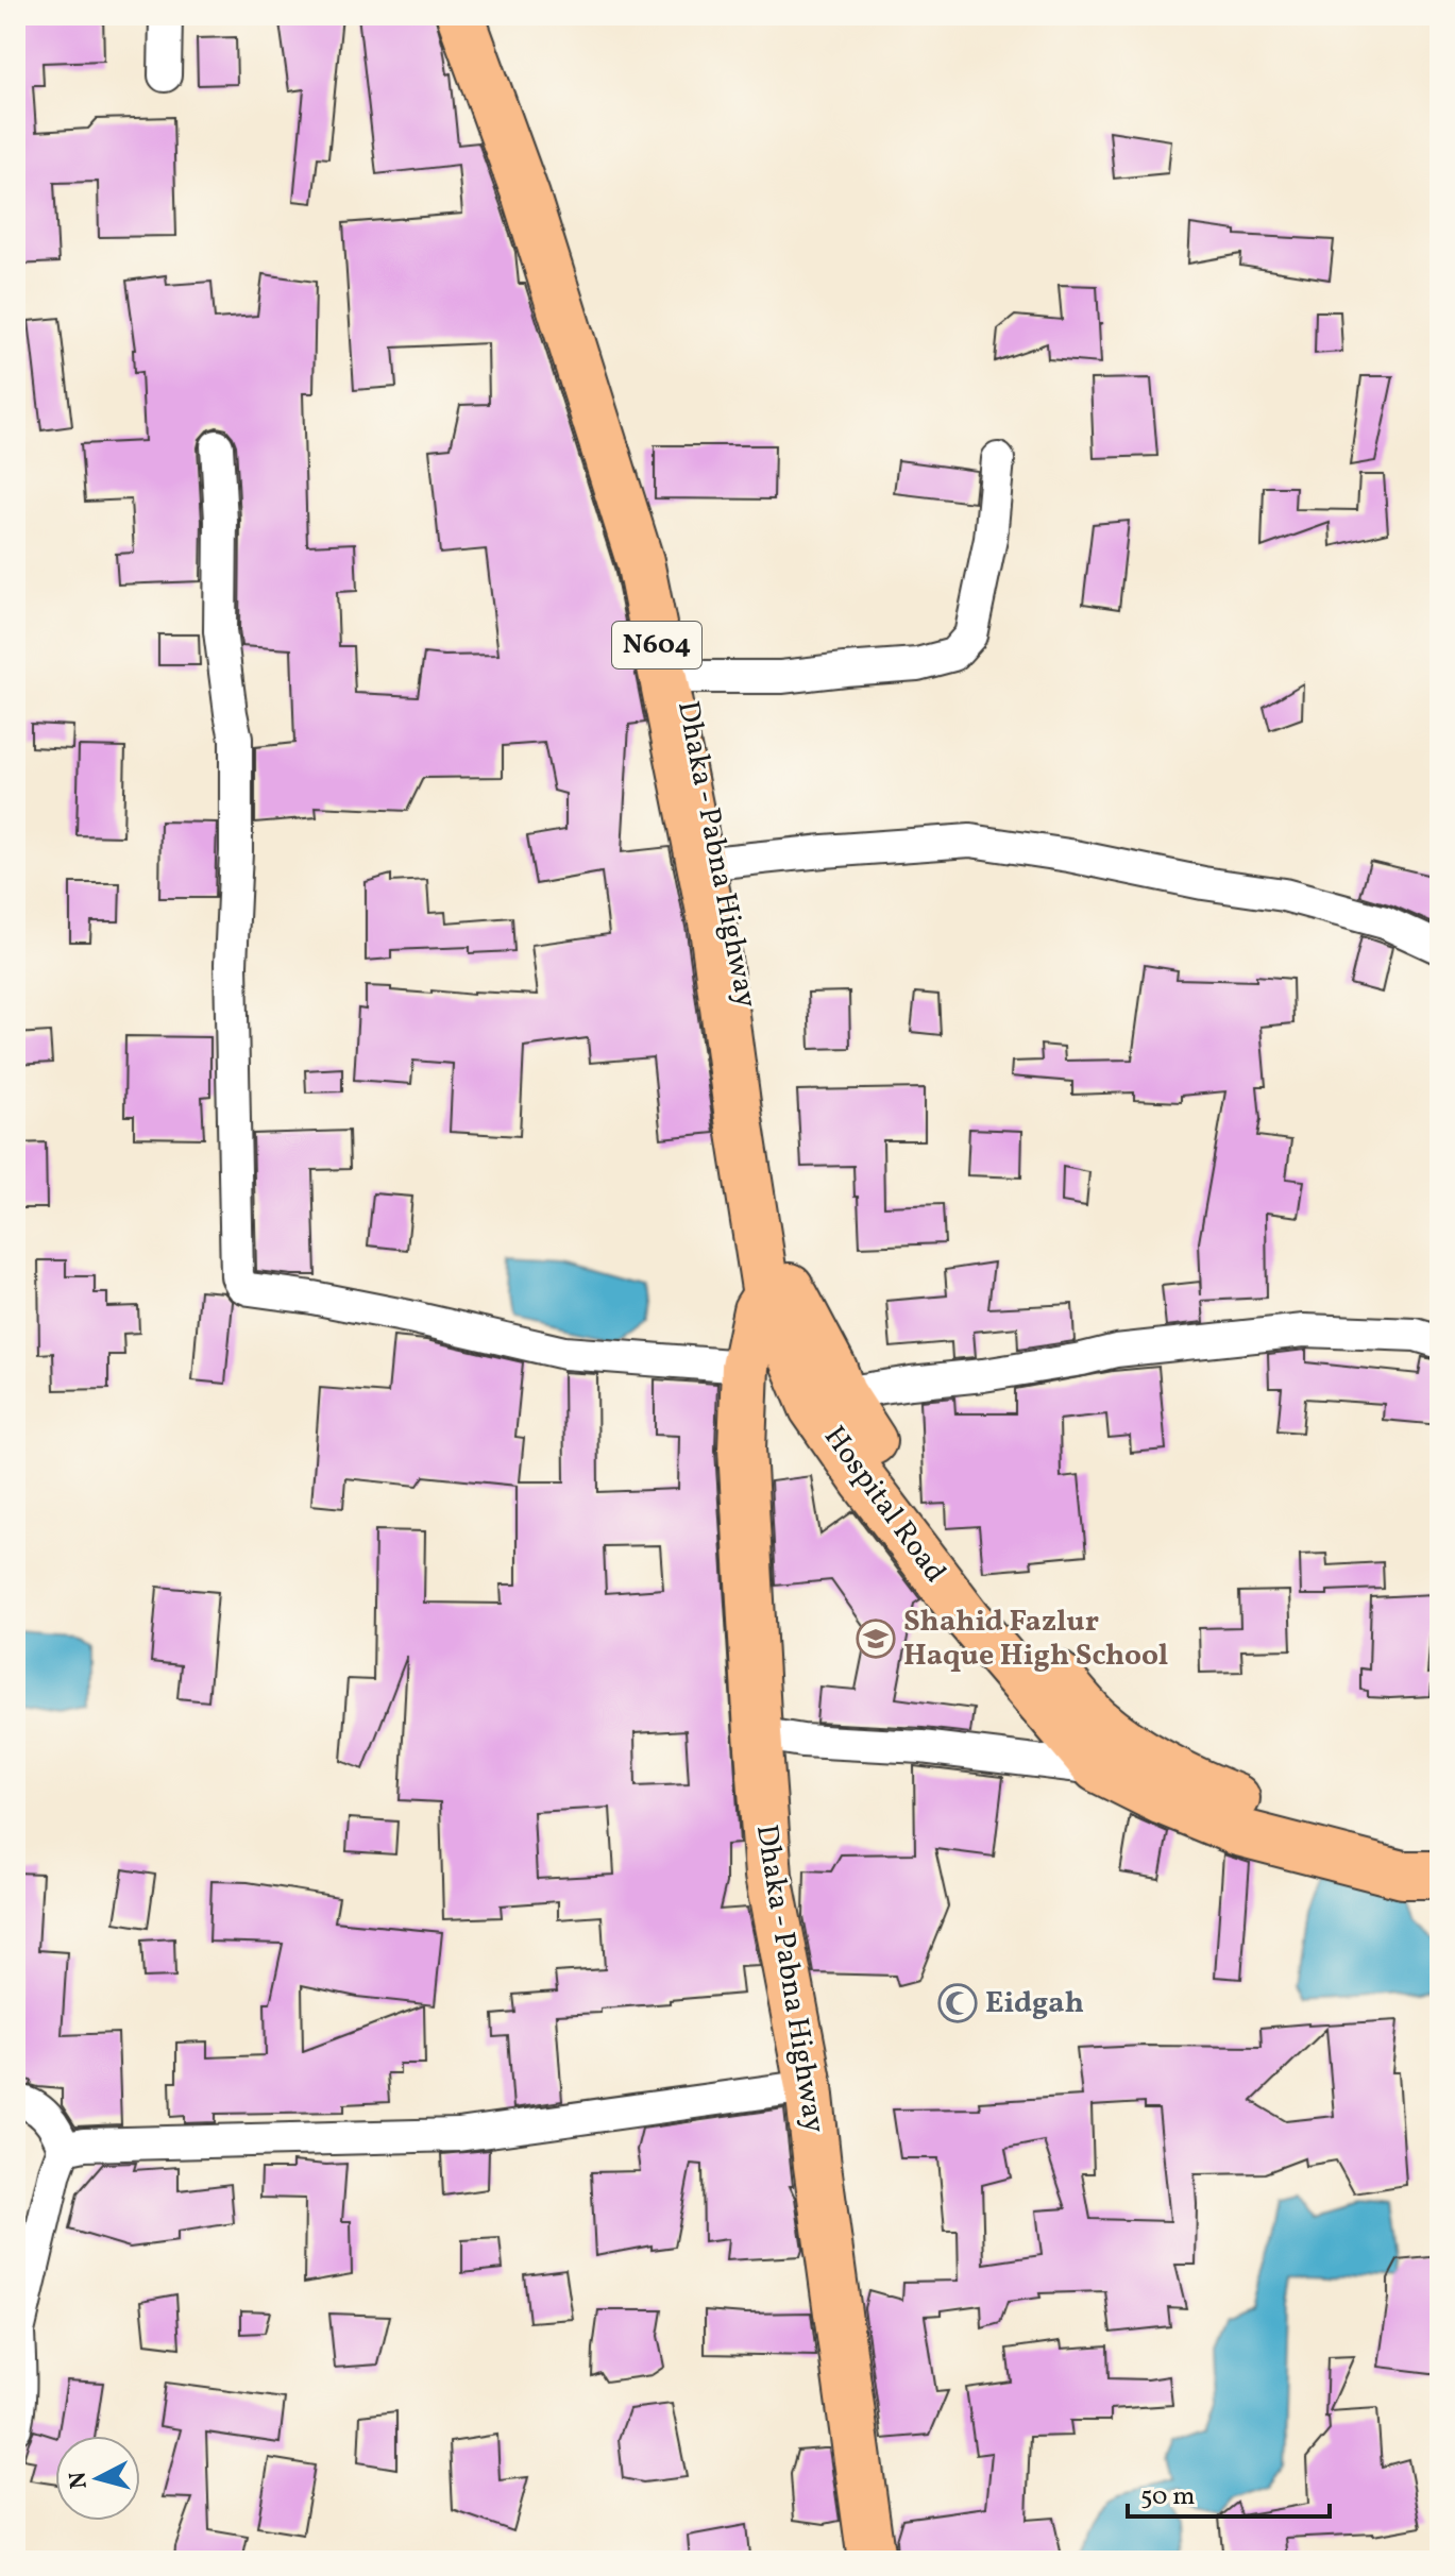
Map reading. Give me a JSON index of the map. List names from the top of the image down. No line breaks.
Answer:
{"streets":{"main road":["N604","Dhaka - Pabna Highway","Hospital Road"]},"crossings":[["Dhaka - Pabna Highway","Hospital Road"]],"places":{"school or university":["Shahid Fazlur Haque High School"],"mosque":["Eidgah"]},"scale_bar":"50 m","north":"left"}
